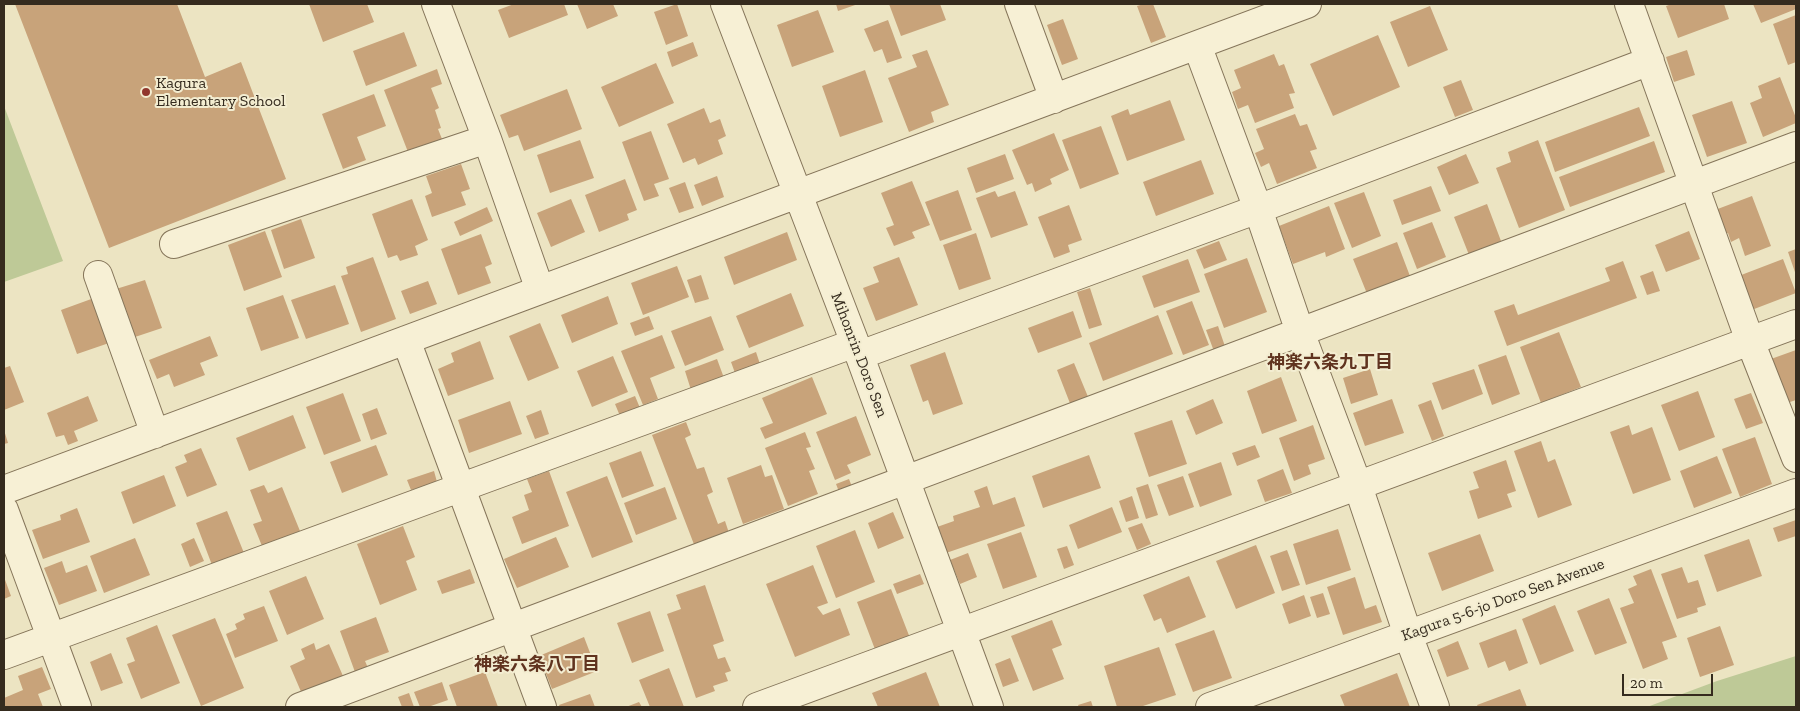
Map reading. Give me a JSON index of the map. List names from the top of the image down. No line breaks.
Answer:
{"streets":{"street":["Mihonrin Doro Sen","Kagura 5-6-jo Doro Sen Avenue"]},"districts":["神楽六条九丁目","神楽六条八丁目"],"places":["Kagura Elementary School"],"scale_bar":"20 m"}
